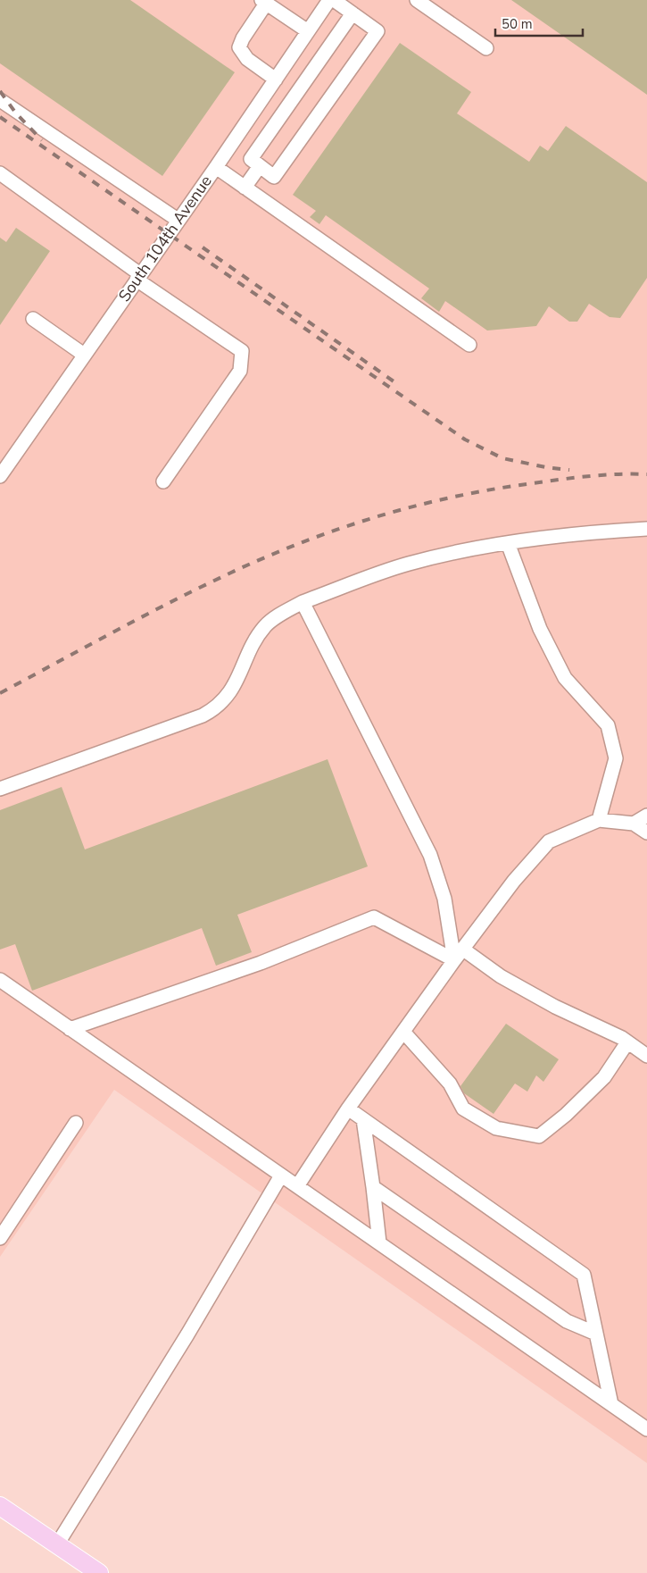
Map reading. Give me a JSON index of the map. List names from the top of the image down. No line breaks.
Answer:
{"streets":{"street":["South 104th Avenue"]},"scale_bar":"50 m"}
